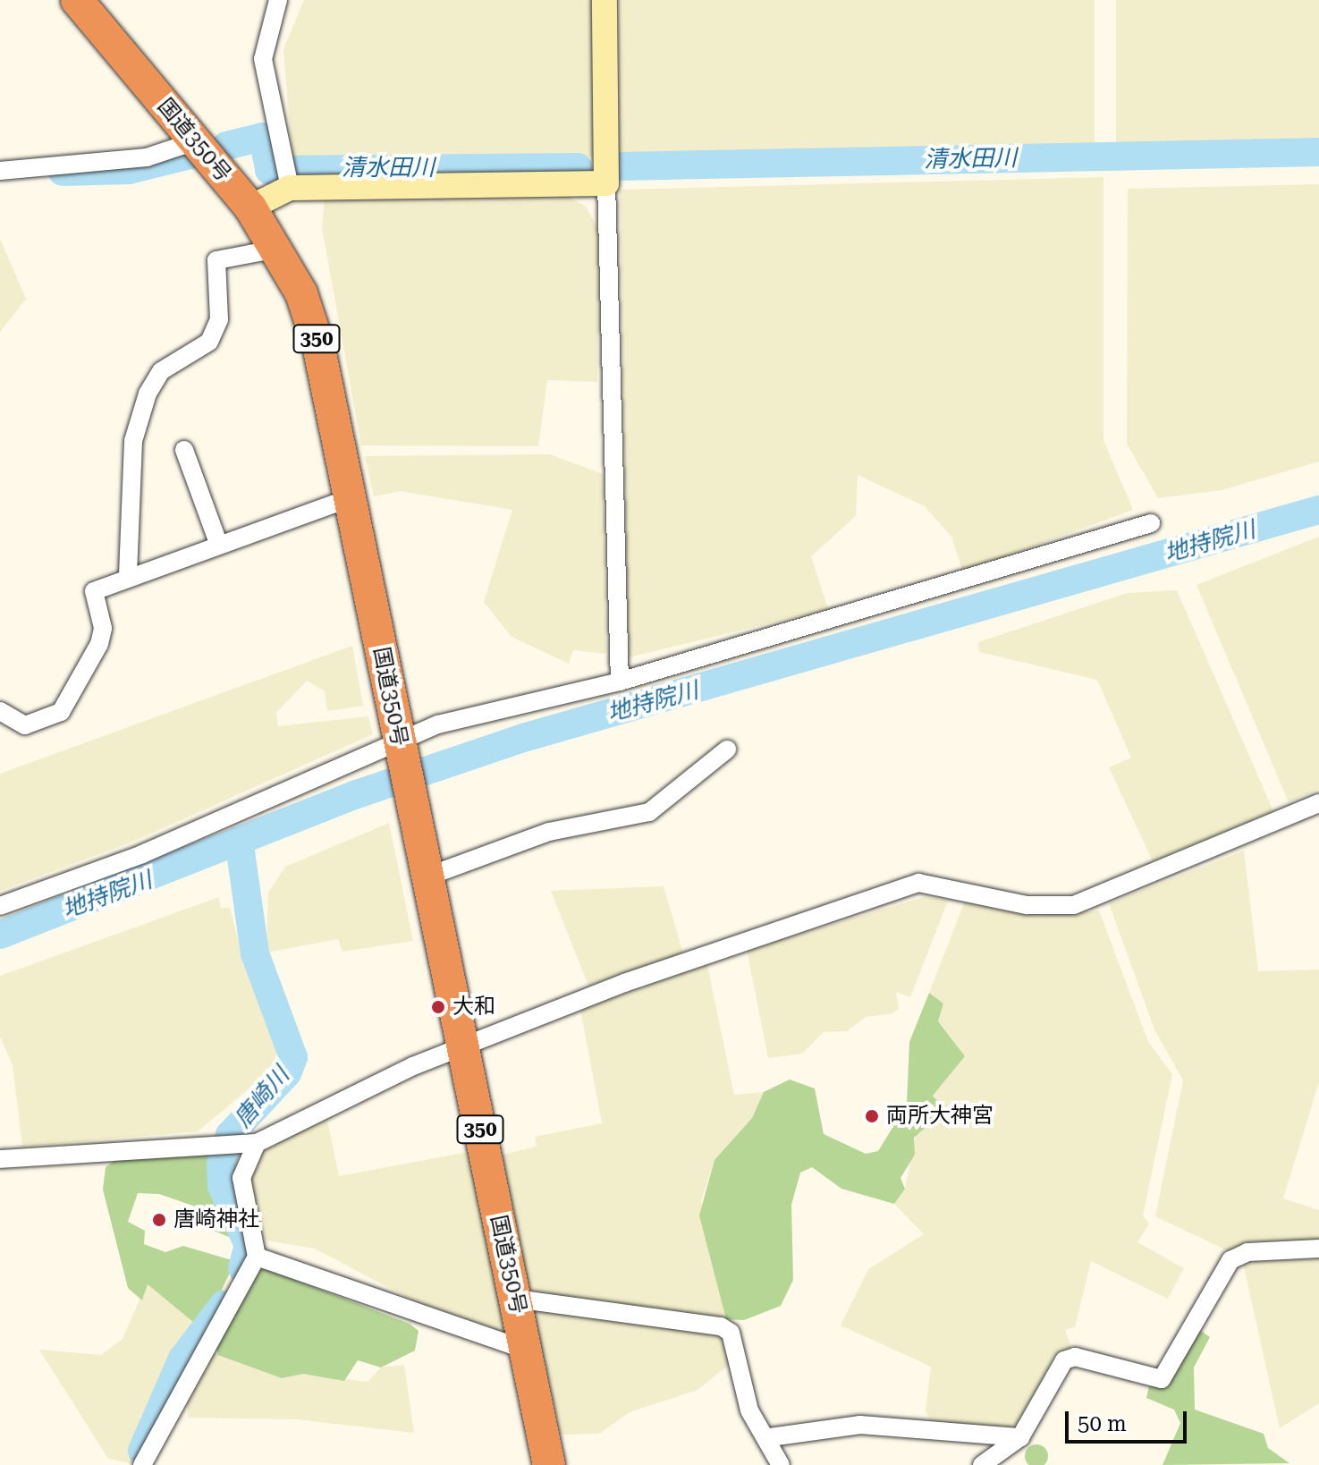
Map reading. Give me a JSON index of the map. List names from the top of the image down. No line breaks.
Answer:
{"streets":{"highway":["国道350号","350"]},"water":["清水田川","地持院川","唐崎川"],"places":["大和","両所大神宮","唐崎神社"],"scale_bar":"50 m"}
